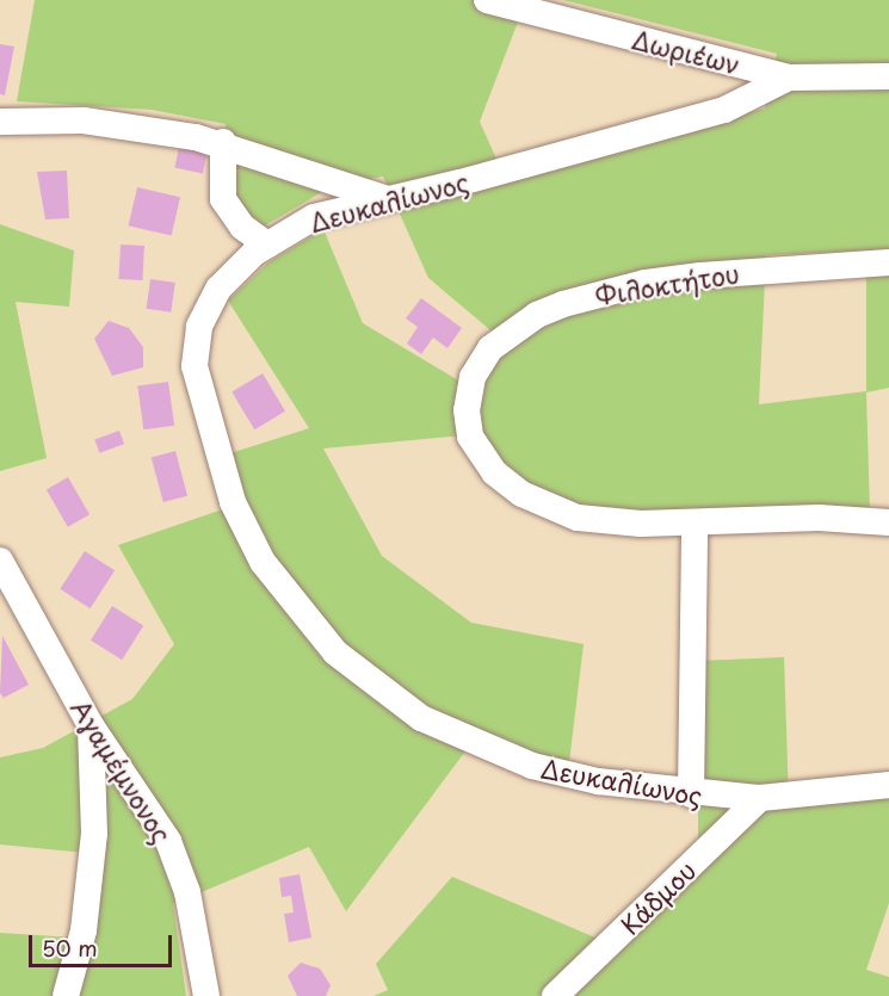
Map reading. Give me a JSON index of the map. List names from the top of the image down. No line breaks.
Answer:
{"streets":{"street":["Δωριέων","Δευκαλίωνος","Φιλοκτήτου","Αγαμέμνονος","Κάδμου"]},"crossings":[["Δωριέων","Δευκαλίωνος"],["Δευκαλίωνος","Κάδμου"]],"scale_bar":"50 m"}
